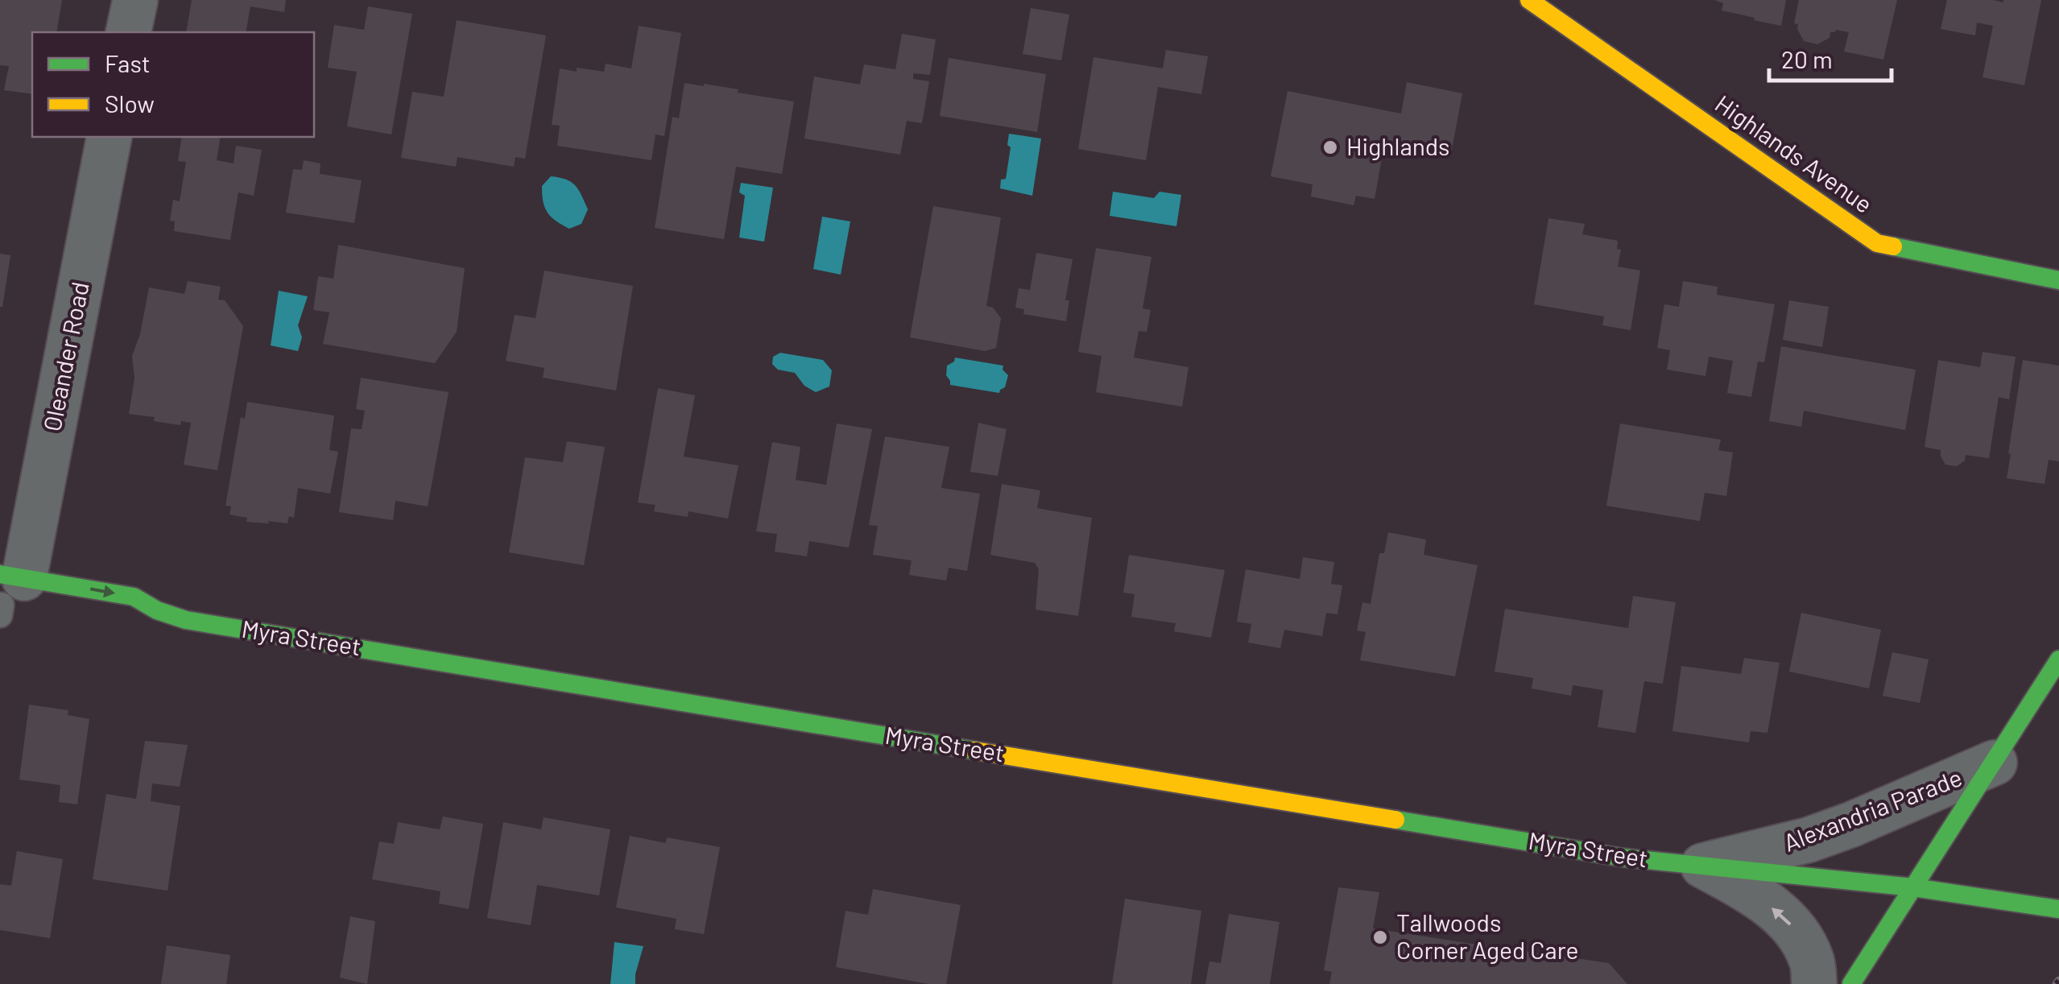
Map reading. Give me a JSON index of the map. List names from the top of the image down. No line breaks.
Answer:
{"streets":{"main road":["Highlands Avenue","Myra Street","Alexandria Parade"],"street":["Oleander Road"]},"crossings":[["Oleander Road","Myra Street"],["Myra Street","Alexandria Parade"]],"places":["Highlands","Tallwoods Corner Aged Care"],"legend":["Fast","Slow"],"scale_bar":"20 m"}
